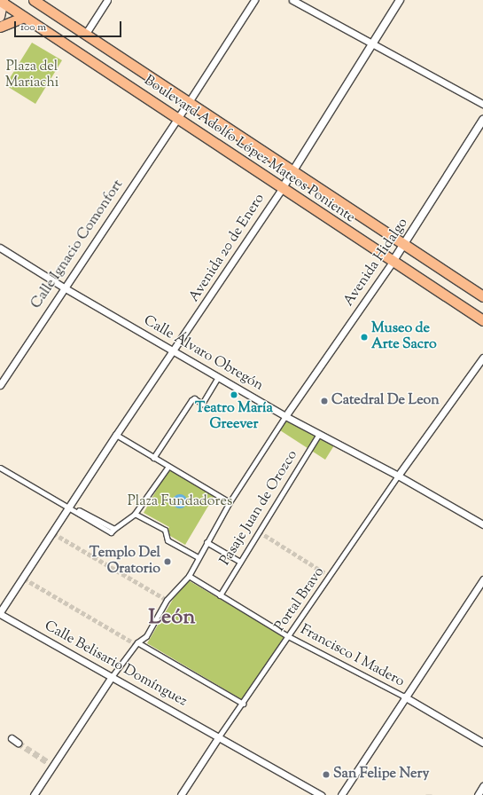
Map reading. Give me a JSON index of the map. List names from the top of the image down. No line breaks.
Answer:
{"streets":{"main road":["Boulevard Adolfo López Mateos Poniente"],"street":["Calle Ignacio Comonfort","Avenida 20 de Enero","Avenida Hidalgo","Calle Álvaro Obregón","Pasaje Juan de Orozco","Portal Bravo","Francisco I Madero","Calle Belisario Domínguez"]},"crossings":[["Boulevard Adolfo López Mateos Poniente","Calle Ignacio Comonfort"],["Boulevard Adolfo López Mateos Poniente","Avenida 20 de Enero"],["Boulevard Adolfo López Mateos Poniente","Avenida Hidalgo"],["Calle Ignacio Comonfort","Calle Álvaro Obregón"],["Avenida 20 de Enero","Calle Álvaro Obregón"],["Avenida 20 de Enero","Calle Belisario Domínguez"],["Avenida Hidalgo","Calle Álvaro Obregón"],["Calle Álvaro Obregón","Pasaje Juan de Orozco"],["Calle Álvaro Obregón","Portal Bravo"],["Pasaje Juan de Orozco","Francisco I Madero"],["Portal Bravo","Francisco I Madero"],["Portal Bravo","Calle Belisario Domínguez"]],"districts":["León"],"parks":["Plaza del Mariachi","Plaza Fundadores"],"places":["Museo de Arte Sacro","Teatro María Greever","Catedral De Leon","Templo Del Oratorio","San Felipe Nery"],"scale_bar":"100 m"}
